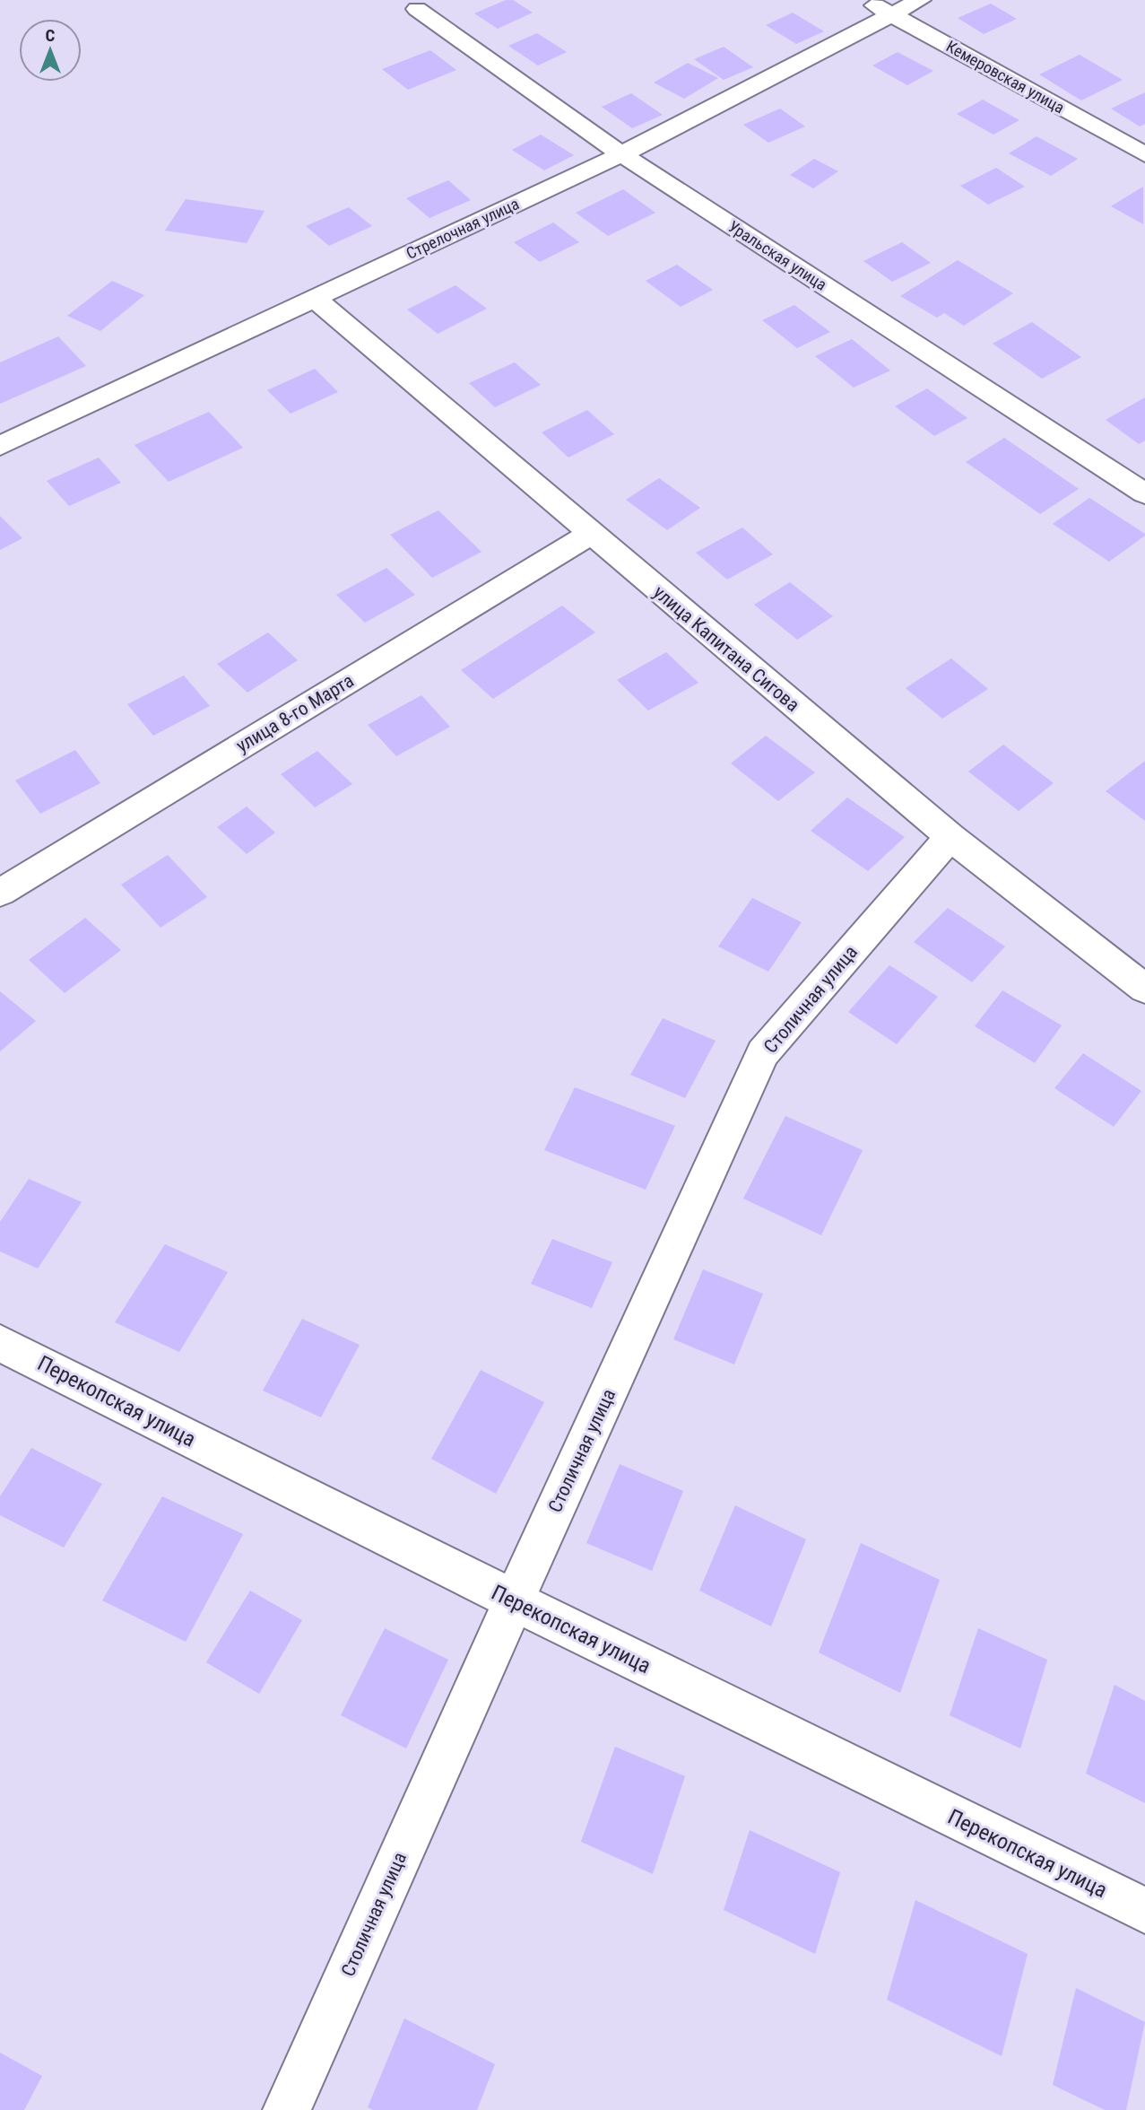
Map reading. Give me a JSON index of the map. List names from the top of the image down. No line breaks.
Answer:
{"streets":{"street":["Кемеровская улица","Стрелочная улица","Уральская улица","улица Капитана Сигова","улица 8-го Марта","Столичная улица","Перекопская улица"]},"crossings":[["Кемеровская улица","Стрелочная улица"],["Стрелочная улица","Уральская улица"],["Стрелочная улица","улица Капитана Сигова"],["улица Капитана Сигова","улица 8-го Марта"],["улица Капитана Сигова","Столичная улица"],["Столичная улица","Перекопская улица"]],"north":"top"}
